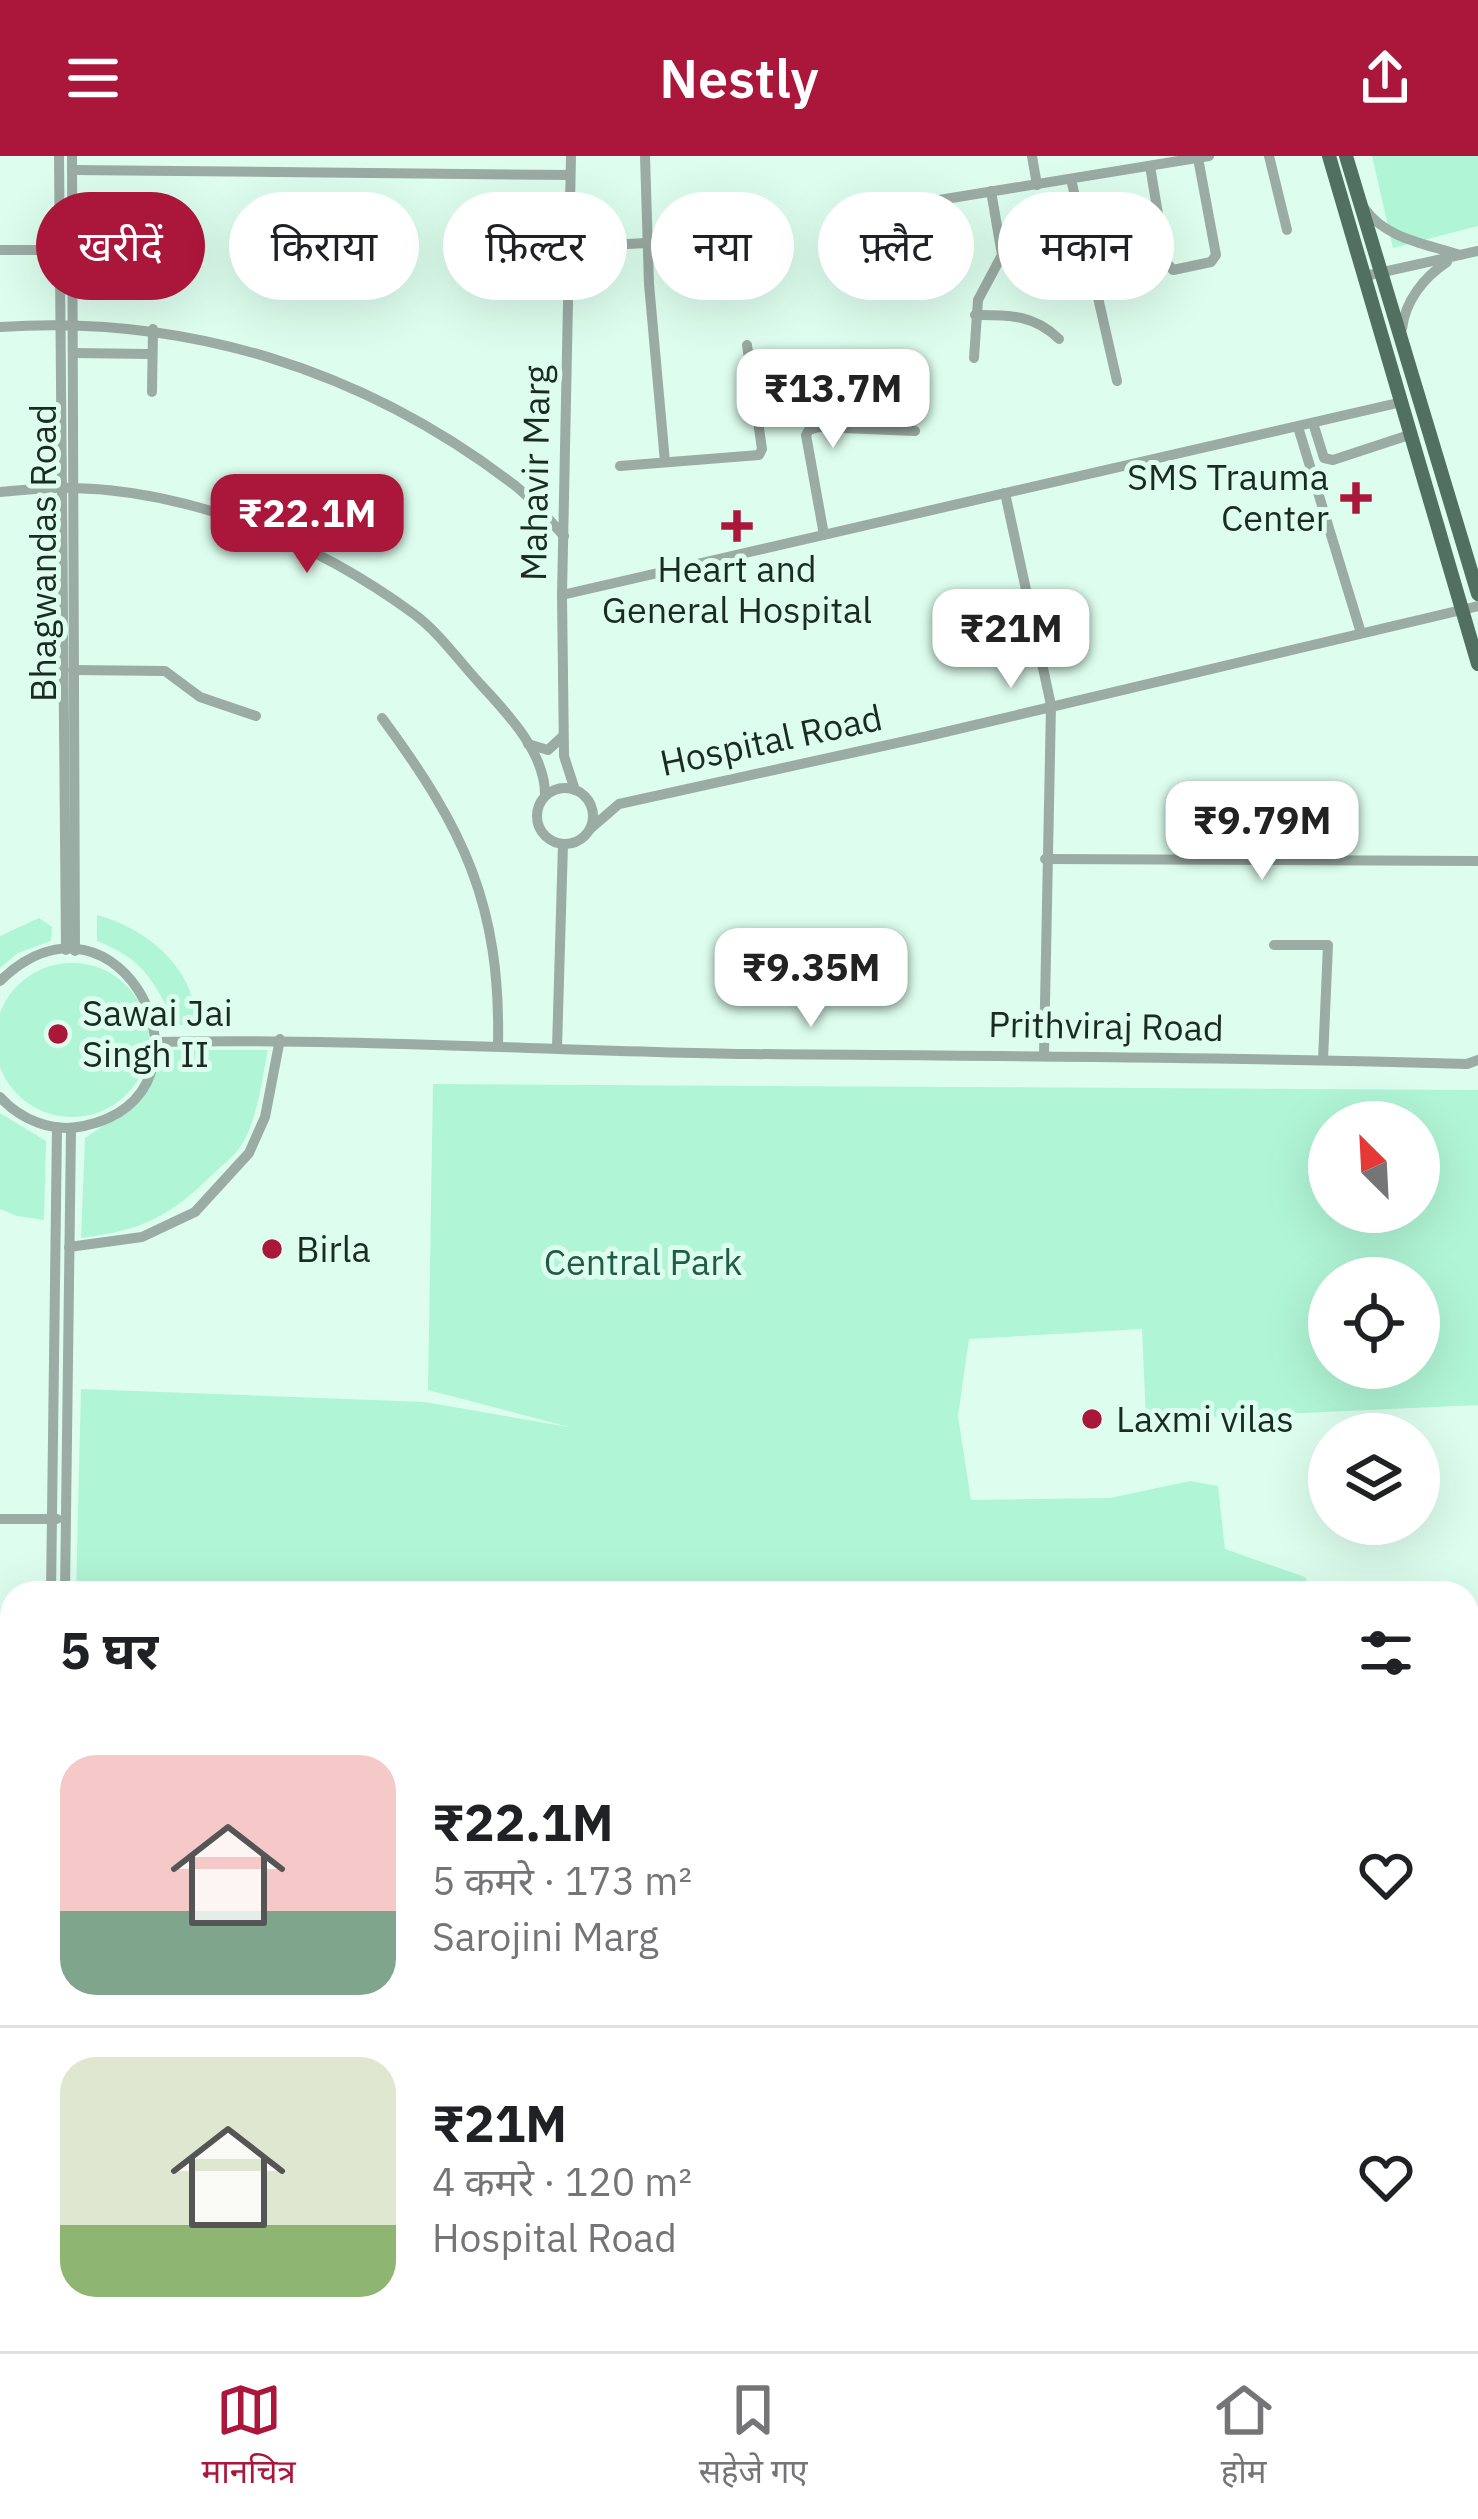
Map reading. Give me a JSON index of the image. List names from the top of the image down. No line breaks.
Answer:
{"streets":{"street":["Mahavir Marg","Bhagwandas Road","Hospital Road","Prithviraj Road"]},"crossings":[["Mahavir Marg","Hospital Road"]],"parks":["Central Park"],"places":{"health":["SMS Trauma Center","Heart and General Hospital"],"other":["Sawai Jai Singh II","Birla","Laxmi vilas"]},"north":"top left","page":{"header":"Nestly","chip":["खरीदें","किराया","फ़िल्टर","नया","फ़्लैट","मकान"],"price":["₹13.7M","₹22.1M","₹21M","₹9.79M","₹9.35M"],"heading":"5 घर","list":[{"name":"₹22.1M","note":"5 कमरे · 173 m² · Sarojini Marg"},{"name":"₹21M","note":"4 कमरे · 120 m² · Hospital Road"}],"tabs":["मानचित्र","सहेजे गए","होम"]}}
